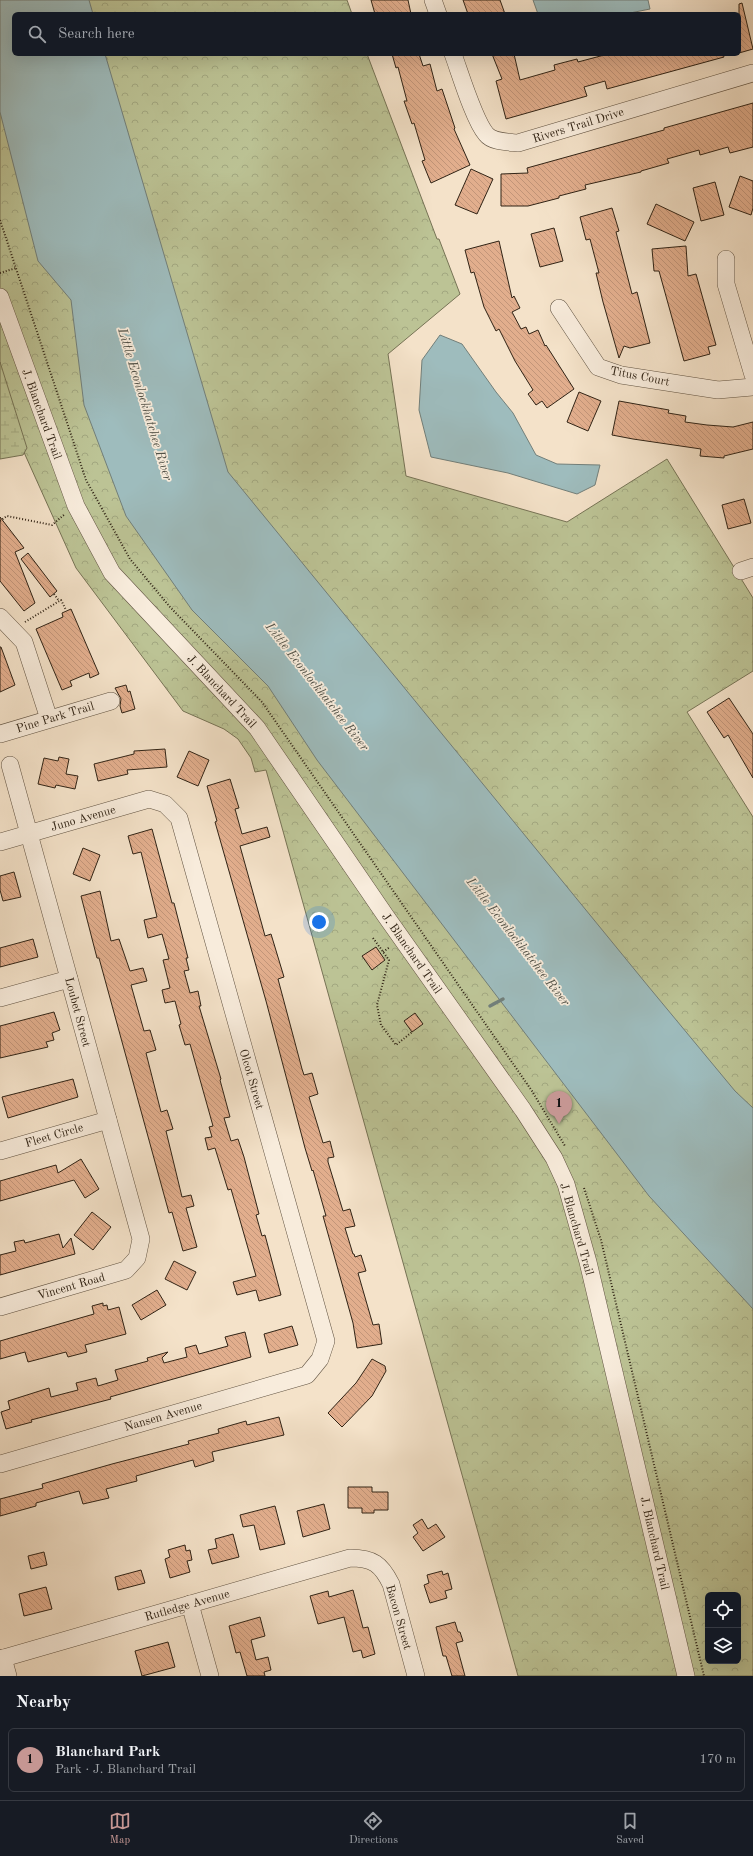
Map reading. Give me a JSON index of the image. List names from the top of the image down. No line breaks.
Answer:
{"streets":{"street":["Rivers Trail Drive","Titus Court","J. Blanchard Trail","Pine Park Trail","Juno Avenue","Loubet Street","Olcot Street","Fleet Circle","Vincent Road","Nansen Avenue","Rutledge Avenue","Bacon Street"]},"crossings":[["Juno Avenue","Loubet Street"],["Juno Avenue","Olcot Street"],["Loubet Street","Fleet Circle"],["Loubet Street","Vincent Road"],["Olcot Street","Nansen Avenue"],["Rutledge Avenue","Bacon Street"]],"water":["Little Econlockhatchee River"],"page":{"search":"Search here","pins":"1","heading":"Nearby","list":[{"mark":"1","name":"Blanchard Park","note":"Park · J. Blanchard Trail","value":"170 m"}],"nav":["Map","Directions","Saved"]}}
